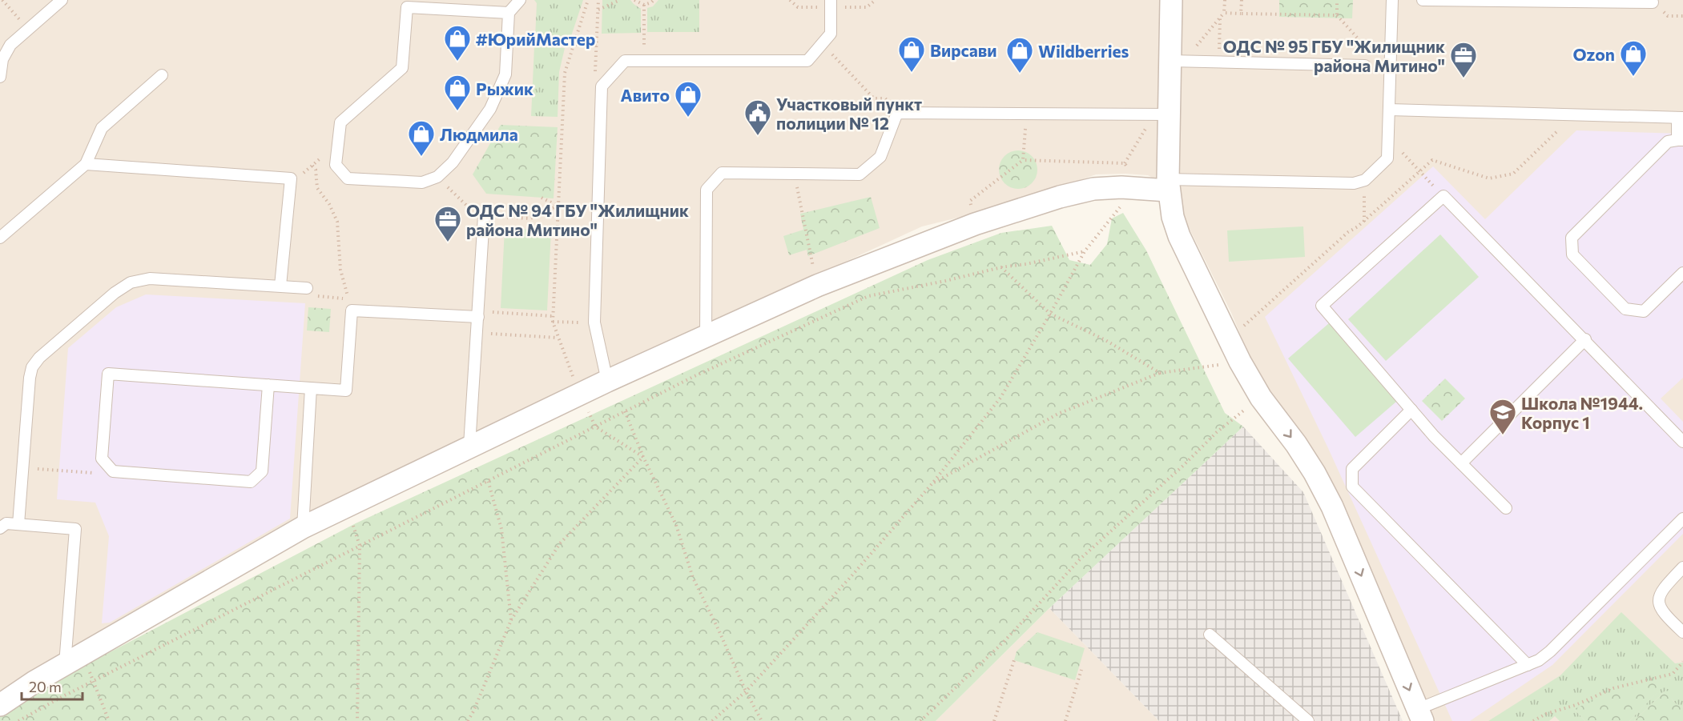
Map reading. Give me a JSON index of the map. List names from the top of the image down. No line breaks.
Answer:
{"places":{"shop":["#ЮрийМастер","Вирсави","Wildberries","Ozon","Рыжик","Авито","Людмила"],"office":["ОДС № 95 ГБУ \"Жилищник района Митино\"","ОДС № 94 ГБУ \"Жилищник района Митино\""],"public building":["Участковый пункт полиции № 12"],"school or university":["Школа №1944. Корпус 1"]},"scale_bar":"20 m"}
